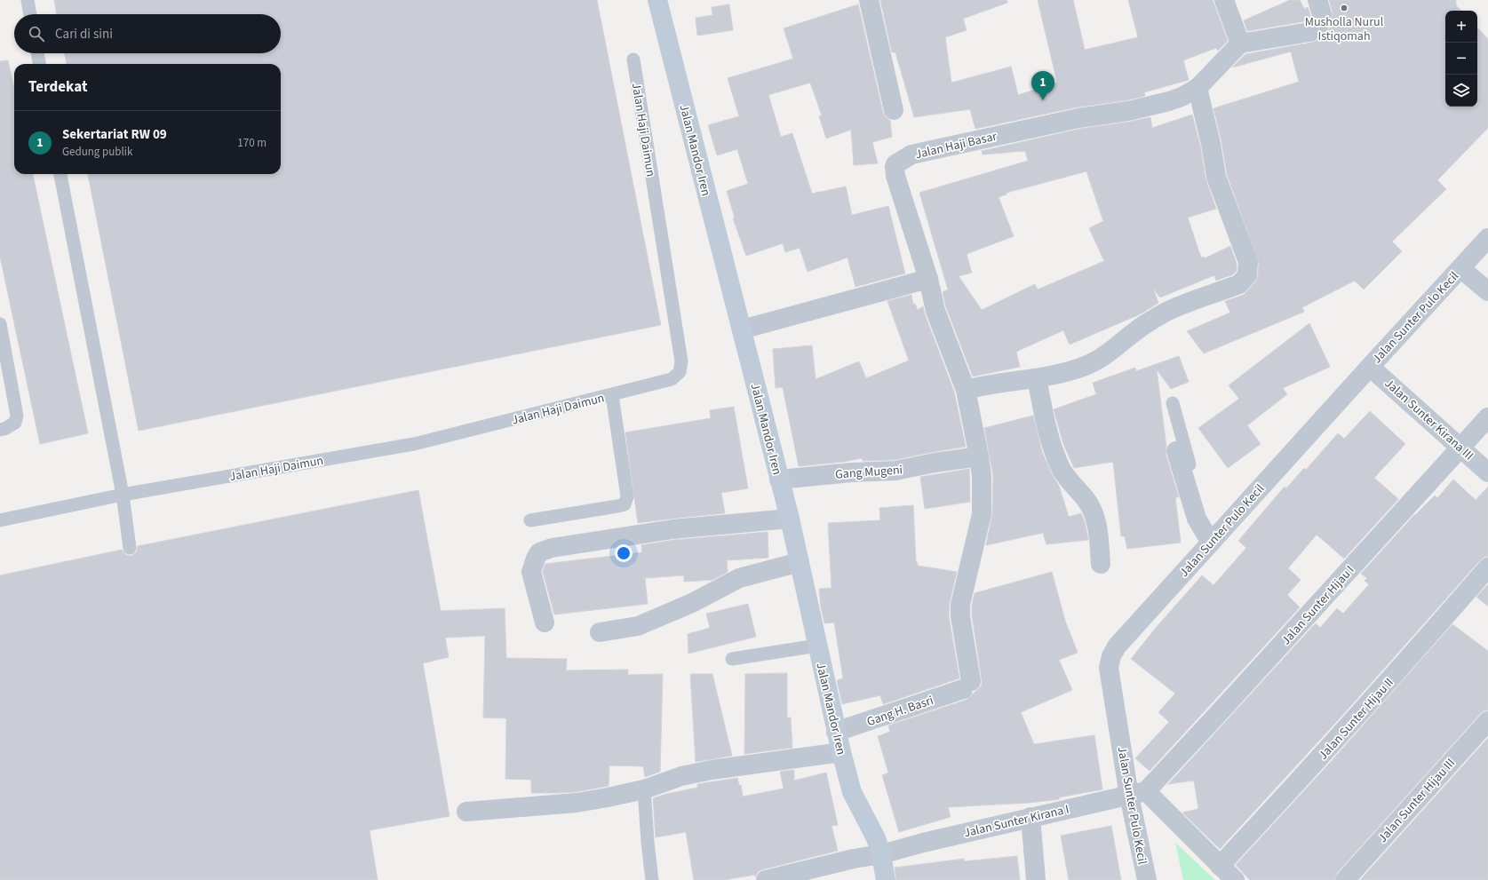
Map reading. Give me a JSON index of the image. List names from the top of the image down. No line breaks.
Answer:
{"streets":{"street":["Jalan Haji Basar","Jalan Mandor Iren","Jalan Sunter Pulo Kecil","Jalan Sunter Kirana III","Gang Mugeni","Jalan Sunter Hijau I","Gang H. Basri","Jalan Sunter Hijau II","Jalan Sunter Hijau III","Jalan Sunter Kirana I"],"lane":["Jalan Haji Daimun"]},"crossings":[["Jalan Mandor Iren","Gang Mugeni"],["Jalan Mandor Iren","Gang H. Basri"],["Jalan Mandor Iren","Jalan Sunter Kirana I"],["Jalan Sunter Pulo Kecil","Jalan Sunter Kirana III"],["Jalan Sunter Pulo Kecil","Jalan Sunter Hijau I"],["Jalan Sunter Pulo Kecil","Jalan Sunter Kirana I"],["Jalan Sunter Kirana III","Jalan Sunter Hijau I"],["Gang Mugeni","Gang H. Basri"],["Jalan Sunter Hijau I","Jalan Sunter Kirana I"]],"places":["Musholla Nurul Istiqomah"],"page":{"map_buttons":["+","−"],"search":"Cari di sini","heading":"Terdekat","pins":"1","list":[{"mark":"1","name":"Sekertariat RW 09","note":"Gedung publik","value":"170 m"}]}}
